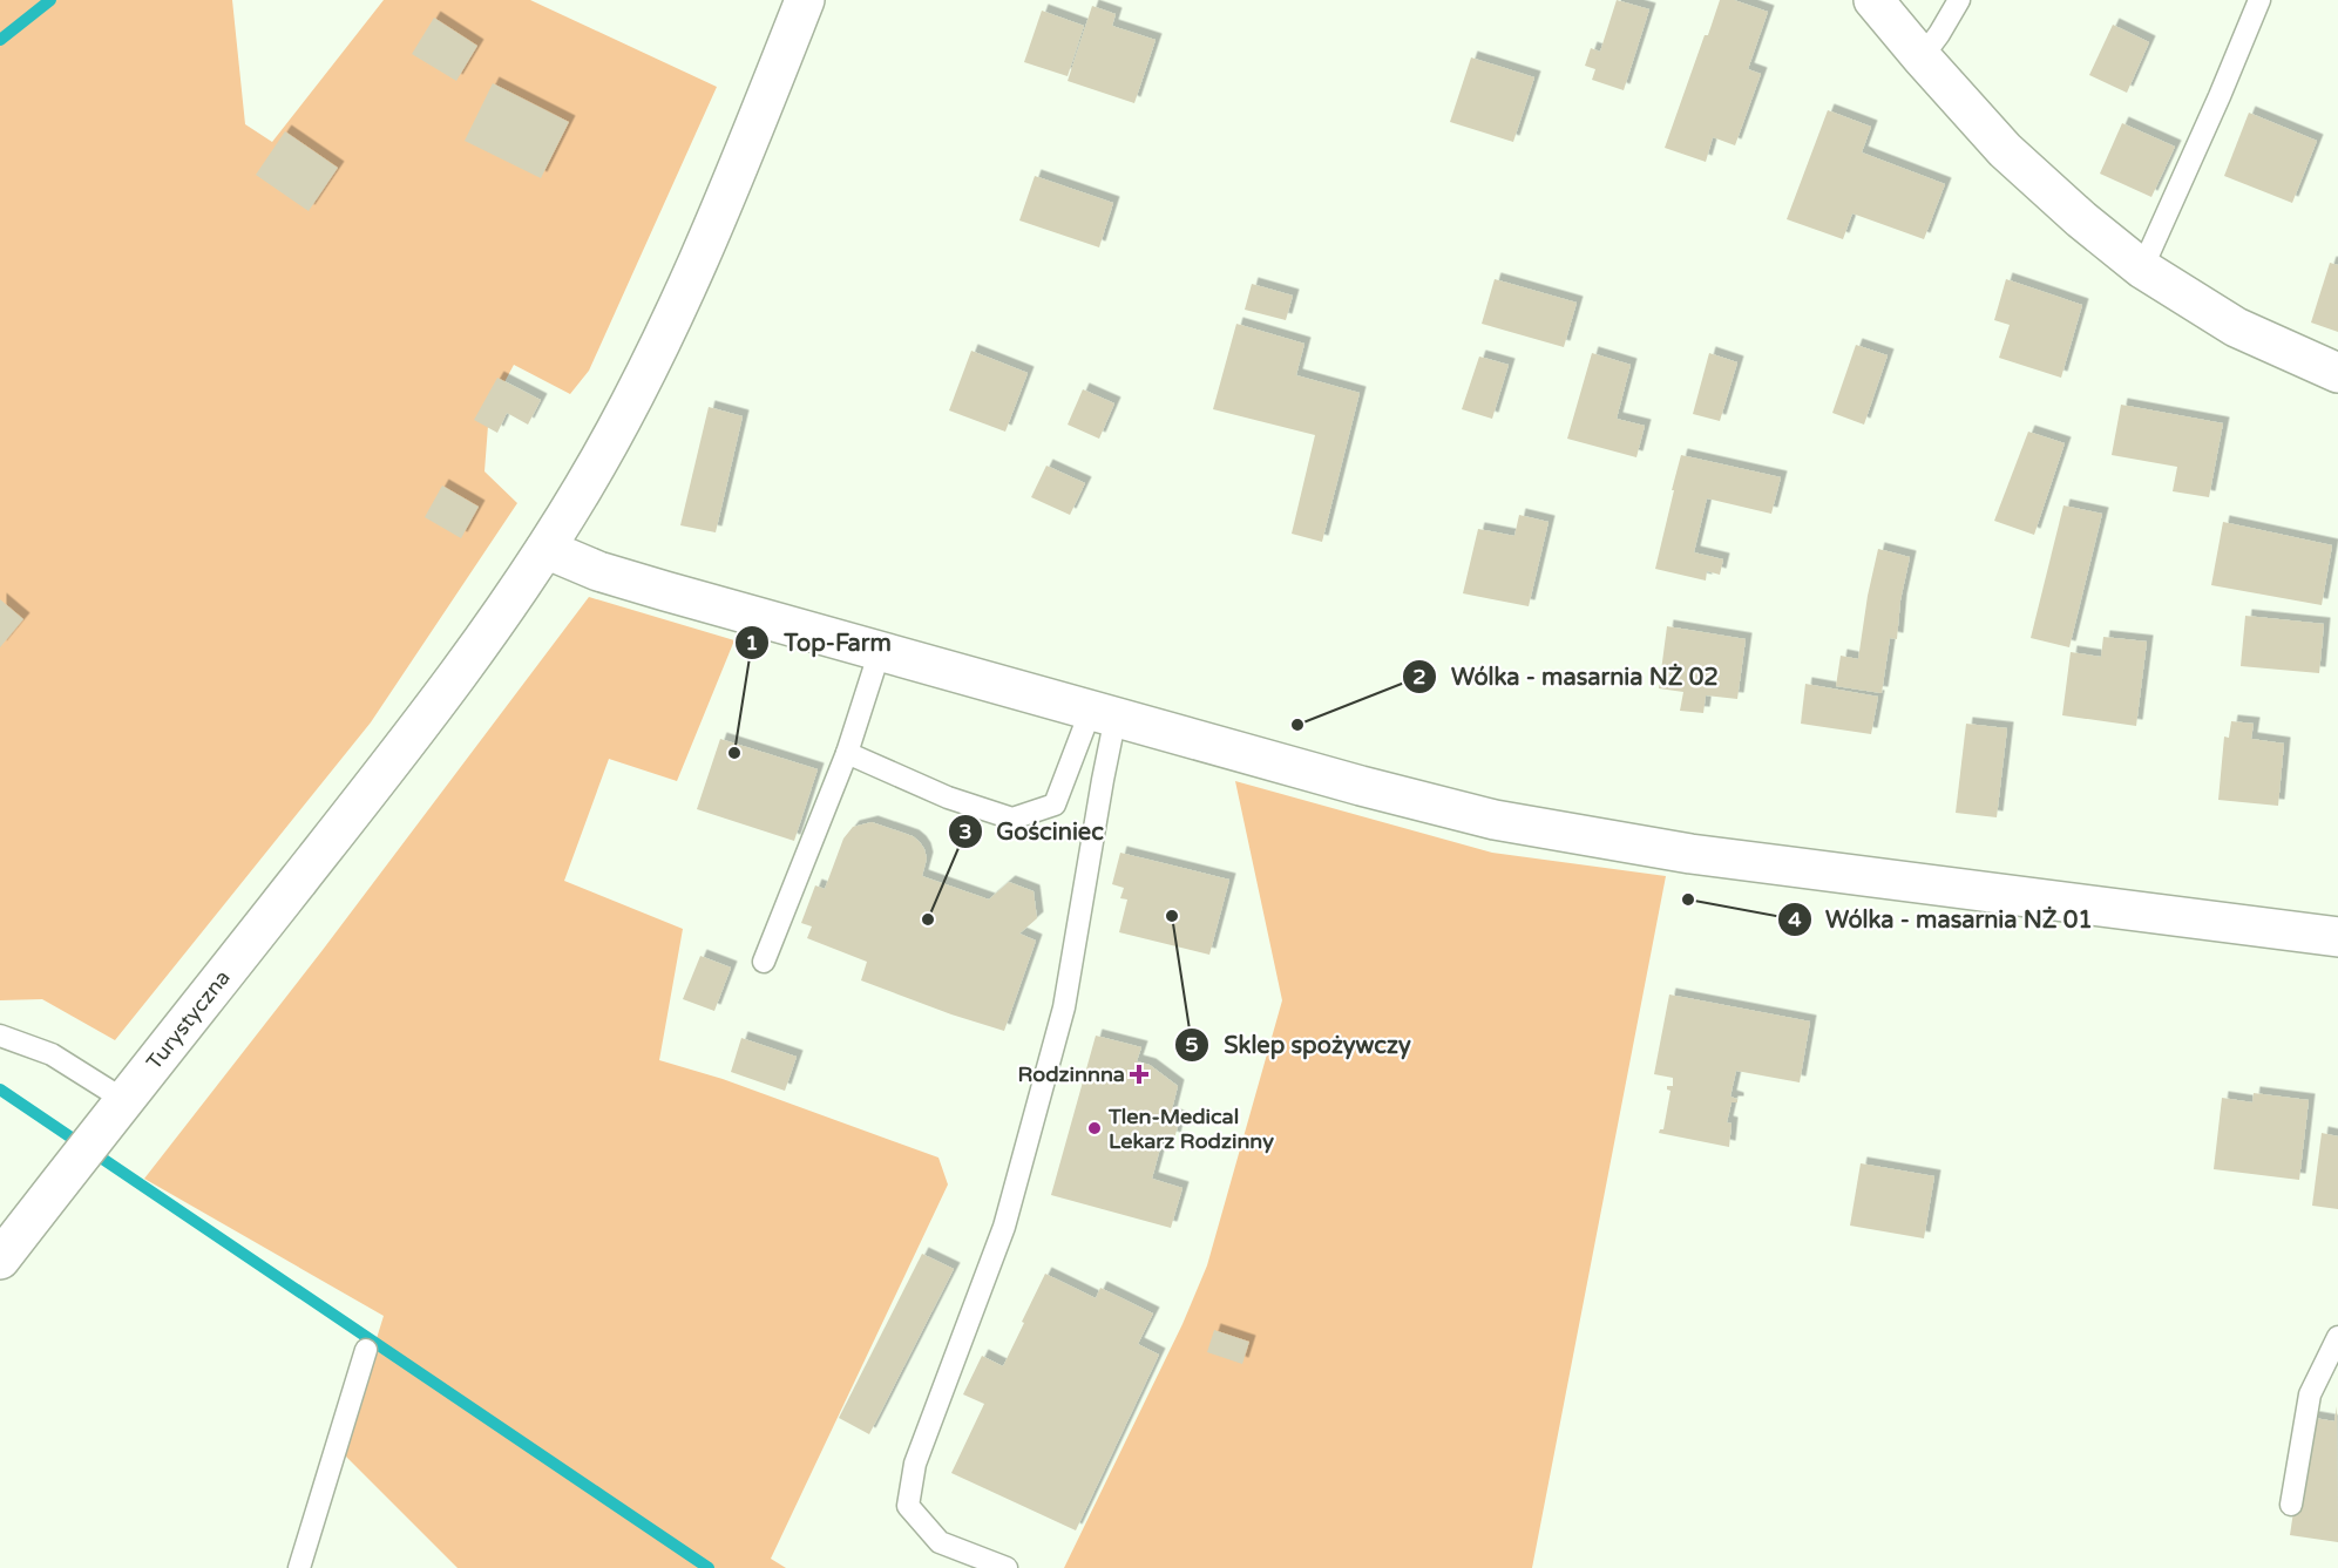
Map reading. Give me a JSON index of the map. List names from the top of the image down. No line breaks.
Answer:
{"streets":{"street":["Turystyczna"]},"places":{"other":["Wólka - masarnia NŻ 02","Top-Farm","Wólka - masarnia NŻ 01","Sklep spożywczy","Gościniec","Tlen-Medical Lekarz Rodzinny"],"health":["Rodzinnna"]}}
